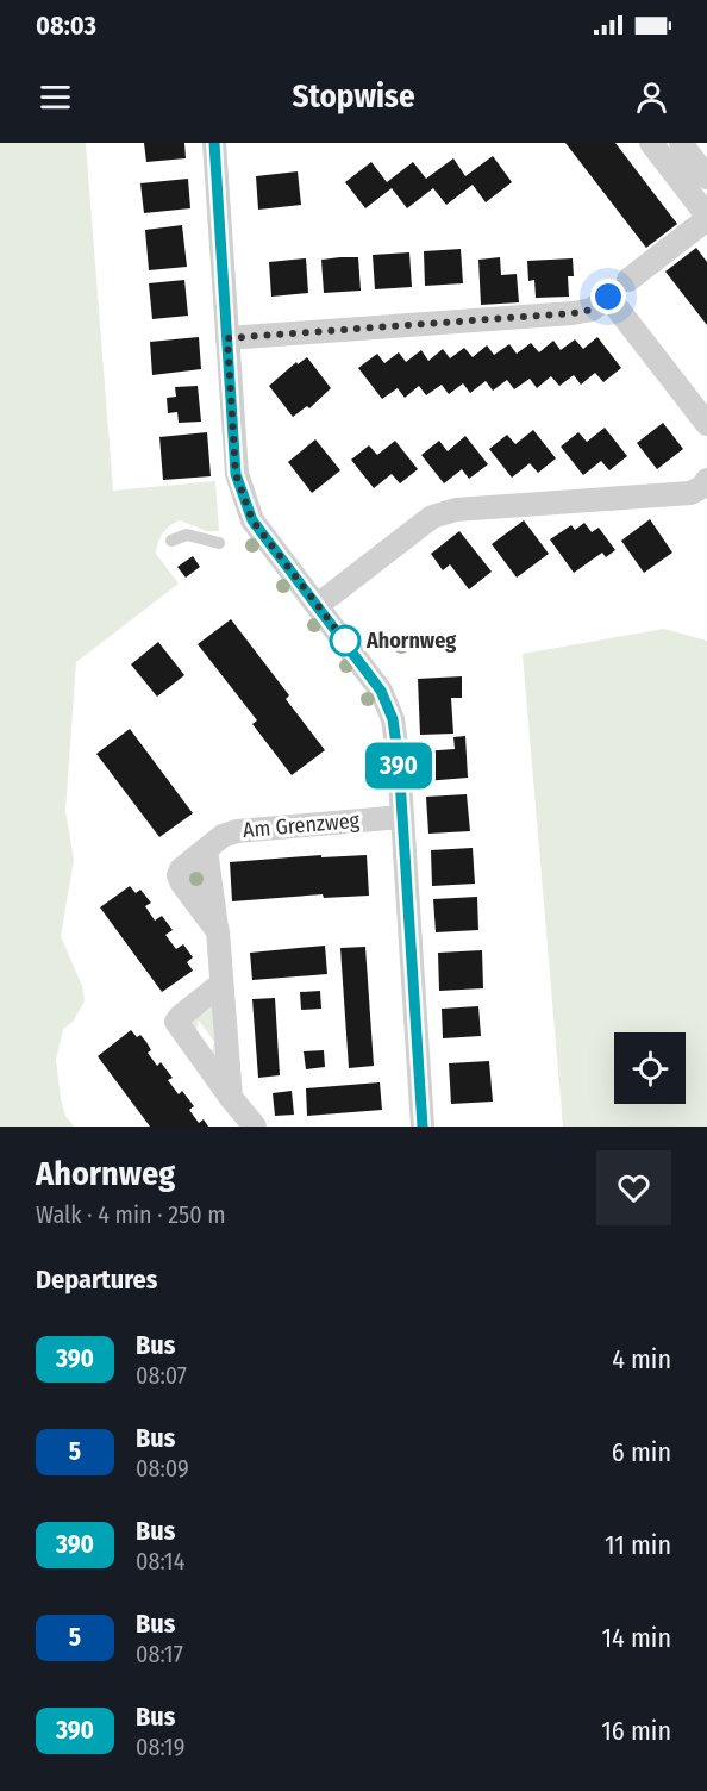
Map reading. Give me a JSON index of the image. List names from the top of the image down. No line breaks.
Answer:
{"streets":{"street":["Am Grenzweg"]},"places":["Ahornweg"],"lines":["bus line 390"],"page":{"status":"08:03","header":"Stopwise","on_map":"390","heading":[["Ahornweg","Walk · 4 min · 250 m"],"Departures"],"list":[{"mark":"390","name":"Bus","note":"08:07","value":"4 min"},{"mark":"5","name":"Bus","note":"08:09","value":"6 min"},{"mark":"390","name":"Bus","note":"08:14","value":"11 min"},{"mark":"5","name":"Bus","note":"08:17","value":"14 min"},{"mark":"390","name":"Bus","note":"08:19","value":"16 min"}]}}
